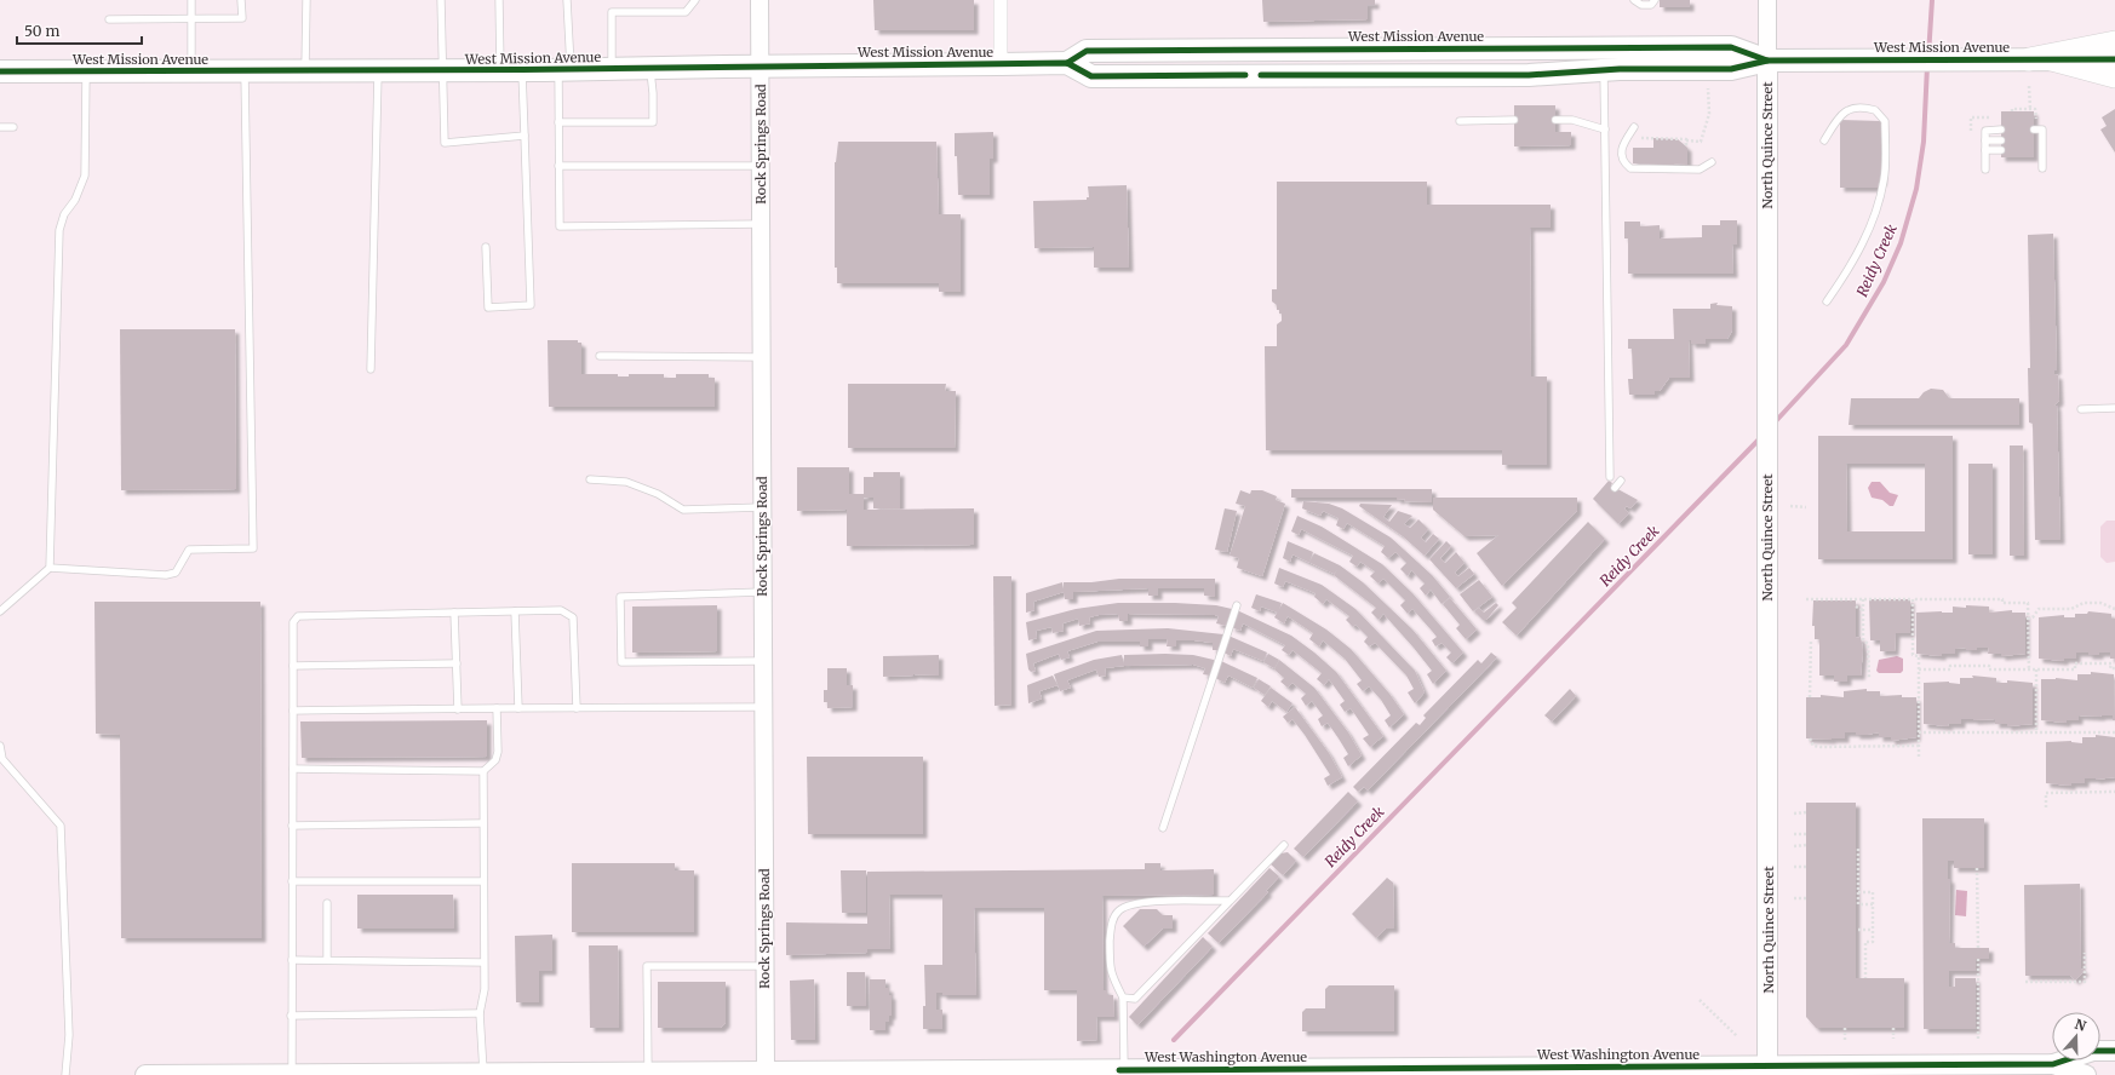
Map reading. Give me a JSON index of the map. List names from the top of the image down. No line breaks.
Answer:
{"streets":{"main road":["West Mission Avenue","North Quince Street","West Washington Avenue"],"street":["Rock Springs Road"]},"crossings":[["West Mission Avenue","Rock Springs Road"],["West Mission Avenue","North Quince Street"],["Rock Springs Road","West Washington Avenue"],["North Quince Street","West Washington Avenue"]],"water":["Reidy Creek"],"scale_bar":"50 m","north":"top"}
